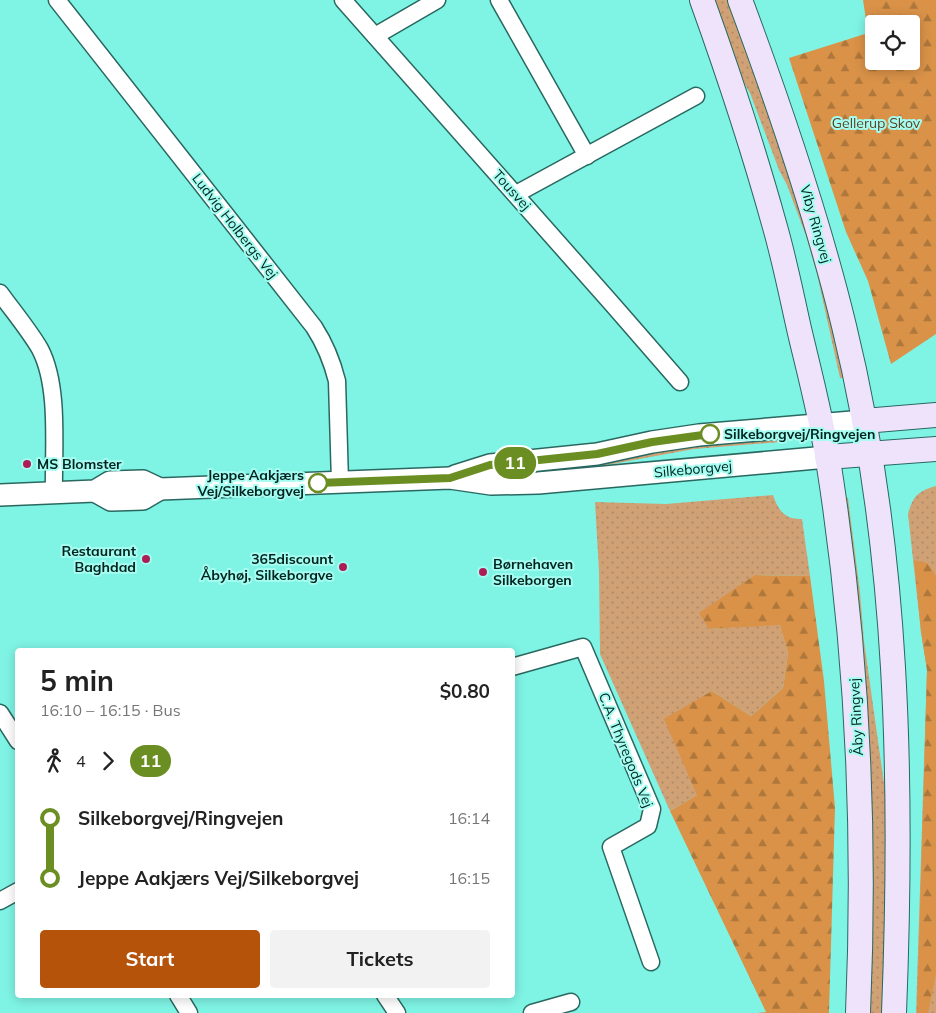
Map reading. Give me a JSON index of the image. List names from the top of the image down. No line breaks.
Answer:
{"streets":{"main road":["Viby Ringvej","Silkeborgvej","Åby Ringvej"],"street":["Tousvej","Ludvig Holbergs Vej","C.A. Thyregods Vej"]},"crossings":[["Viby Ringvej","Silkeborgvej"],["Ludvig Holbergs Vej","Silkeborgvej"],["Silkeborgvej","Åby Ringvej"]],"parks":["Gellerup Skov"],"places":["Silkeborgvej/Ringvejen","MS Blomster","Jeppe Aakjærs Vej/Silkeborgvej","Restaurant Baghdad","365discount Åbyhøj, Silkeborgve","Børnehaven Silkeborgen"],"lines":["bus line 11"],"page":{"on_map":"11","heading":["5 min","16:10 – 16:15 · Bus","$0.80"],"legs":["4","11"],"list":[{"name":"Silkeborgvej/Ringvejen","value":"16:14"},{"name":"Jeppe Aakjærs Vej/Silkeborgvej","value":"16:15"}],"buttons":["Start","Tickets"]}}
